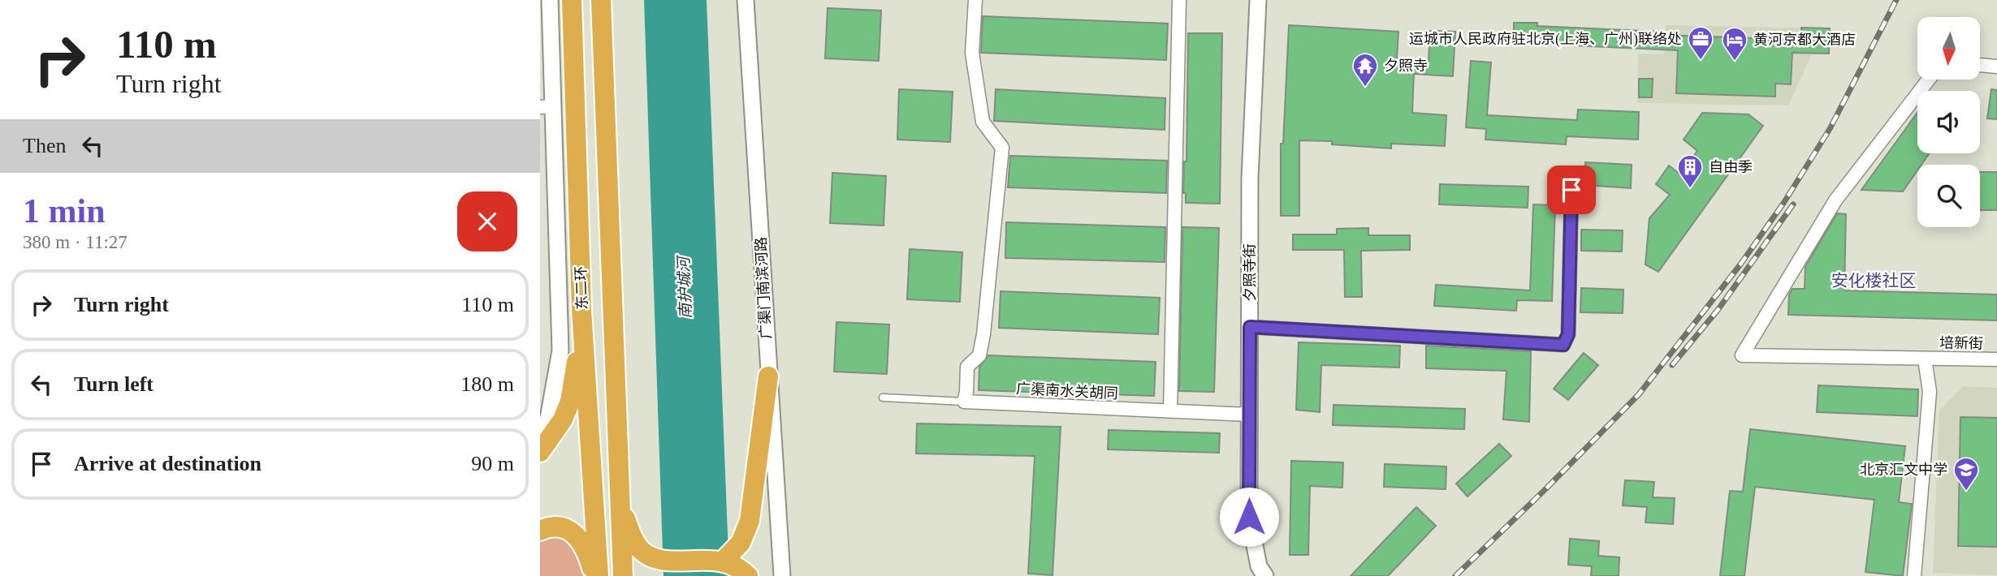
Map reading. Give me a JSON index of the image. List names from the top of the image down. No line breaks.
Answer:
{"streets":{"highway":["东二环"],"street":["夕照寺街","广渠门南滨河路","培新街","广渠南水关胡同"]},"crossings":[["夕照寺街","广渠南水关胡同"]],"districts":["安化楼社区"],"water":["南护城河"],"places":{"office":["运城市人民政府驻北京(上海、广州)联络处"],"hotel":["黄河京都大酒店"],"temple":["夕照寺"],"building":["自由季"],"school or university":["北京汇文中学"]},"north":"bottom","page":{"turn":["110 m","Turn right"],"then":"Then","heading":["1 min","380 m · 11:27"],"list":[{"name":"Turn right","value":"110 m"},{"name":"Turn left","value":"180 m"},{"name":"Arrive at destination","value":"90 m"}]}}
